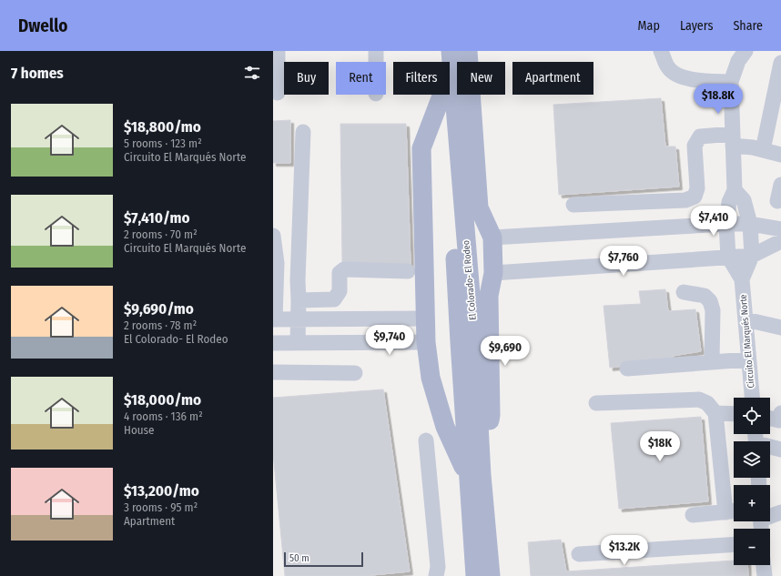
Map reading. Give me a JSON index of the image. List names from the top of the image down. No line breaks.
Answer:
{"streets":{"main road":["El Colorado- El Rodeo"],"street":["Circuito El Marqués Norte"]},"scale_bar":"50 m","page":{"header":"Dwello","nav":["Map","Layers","Share"],"heading":"7 homes","chip":["Buy","Rent","Filters","New","Apartment"],"price":["$18.8K","$7,410","$7,760","$9,740","$9,690","$18K","$13.2K"],"list":[{"name":"$18,800/mo","note":"5 rooms · 123 m² · Circuito El Marqués Norte"},{"name":"$7,410/mo","note":"2 rooms · 70 m² · Circuito El Marqués Norte"},{"name":"$9,690/mo","note":"2 rooms · 78 m² · El Colorado- El Rodeo"},{"name":"$18,000/mo","note":"4 rooms · 136 m² · House"},{"name":"$13,200/mo","note":"3 rooms · 95 m² · Apartment"}],"map_buttons":["+","−"],"scale":"50 m"}}
